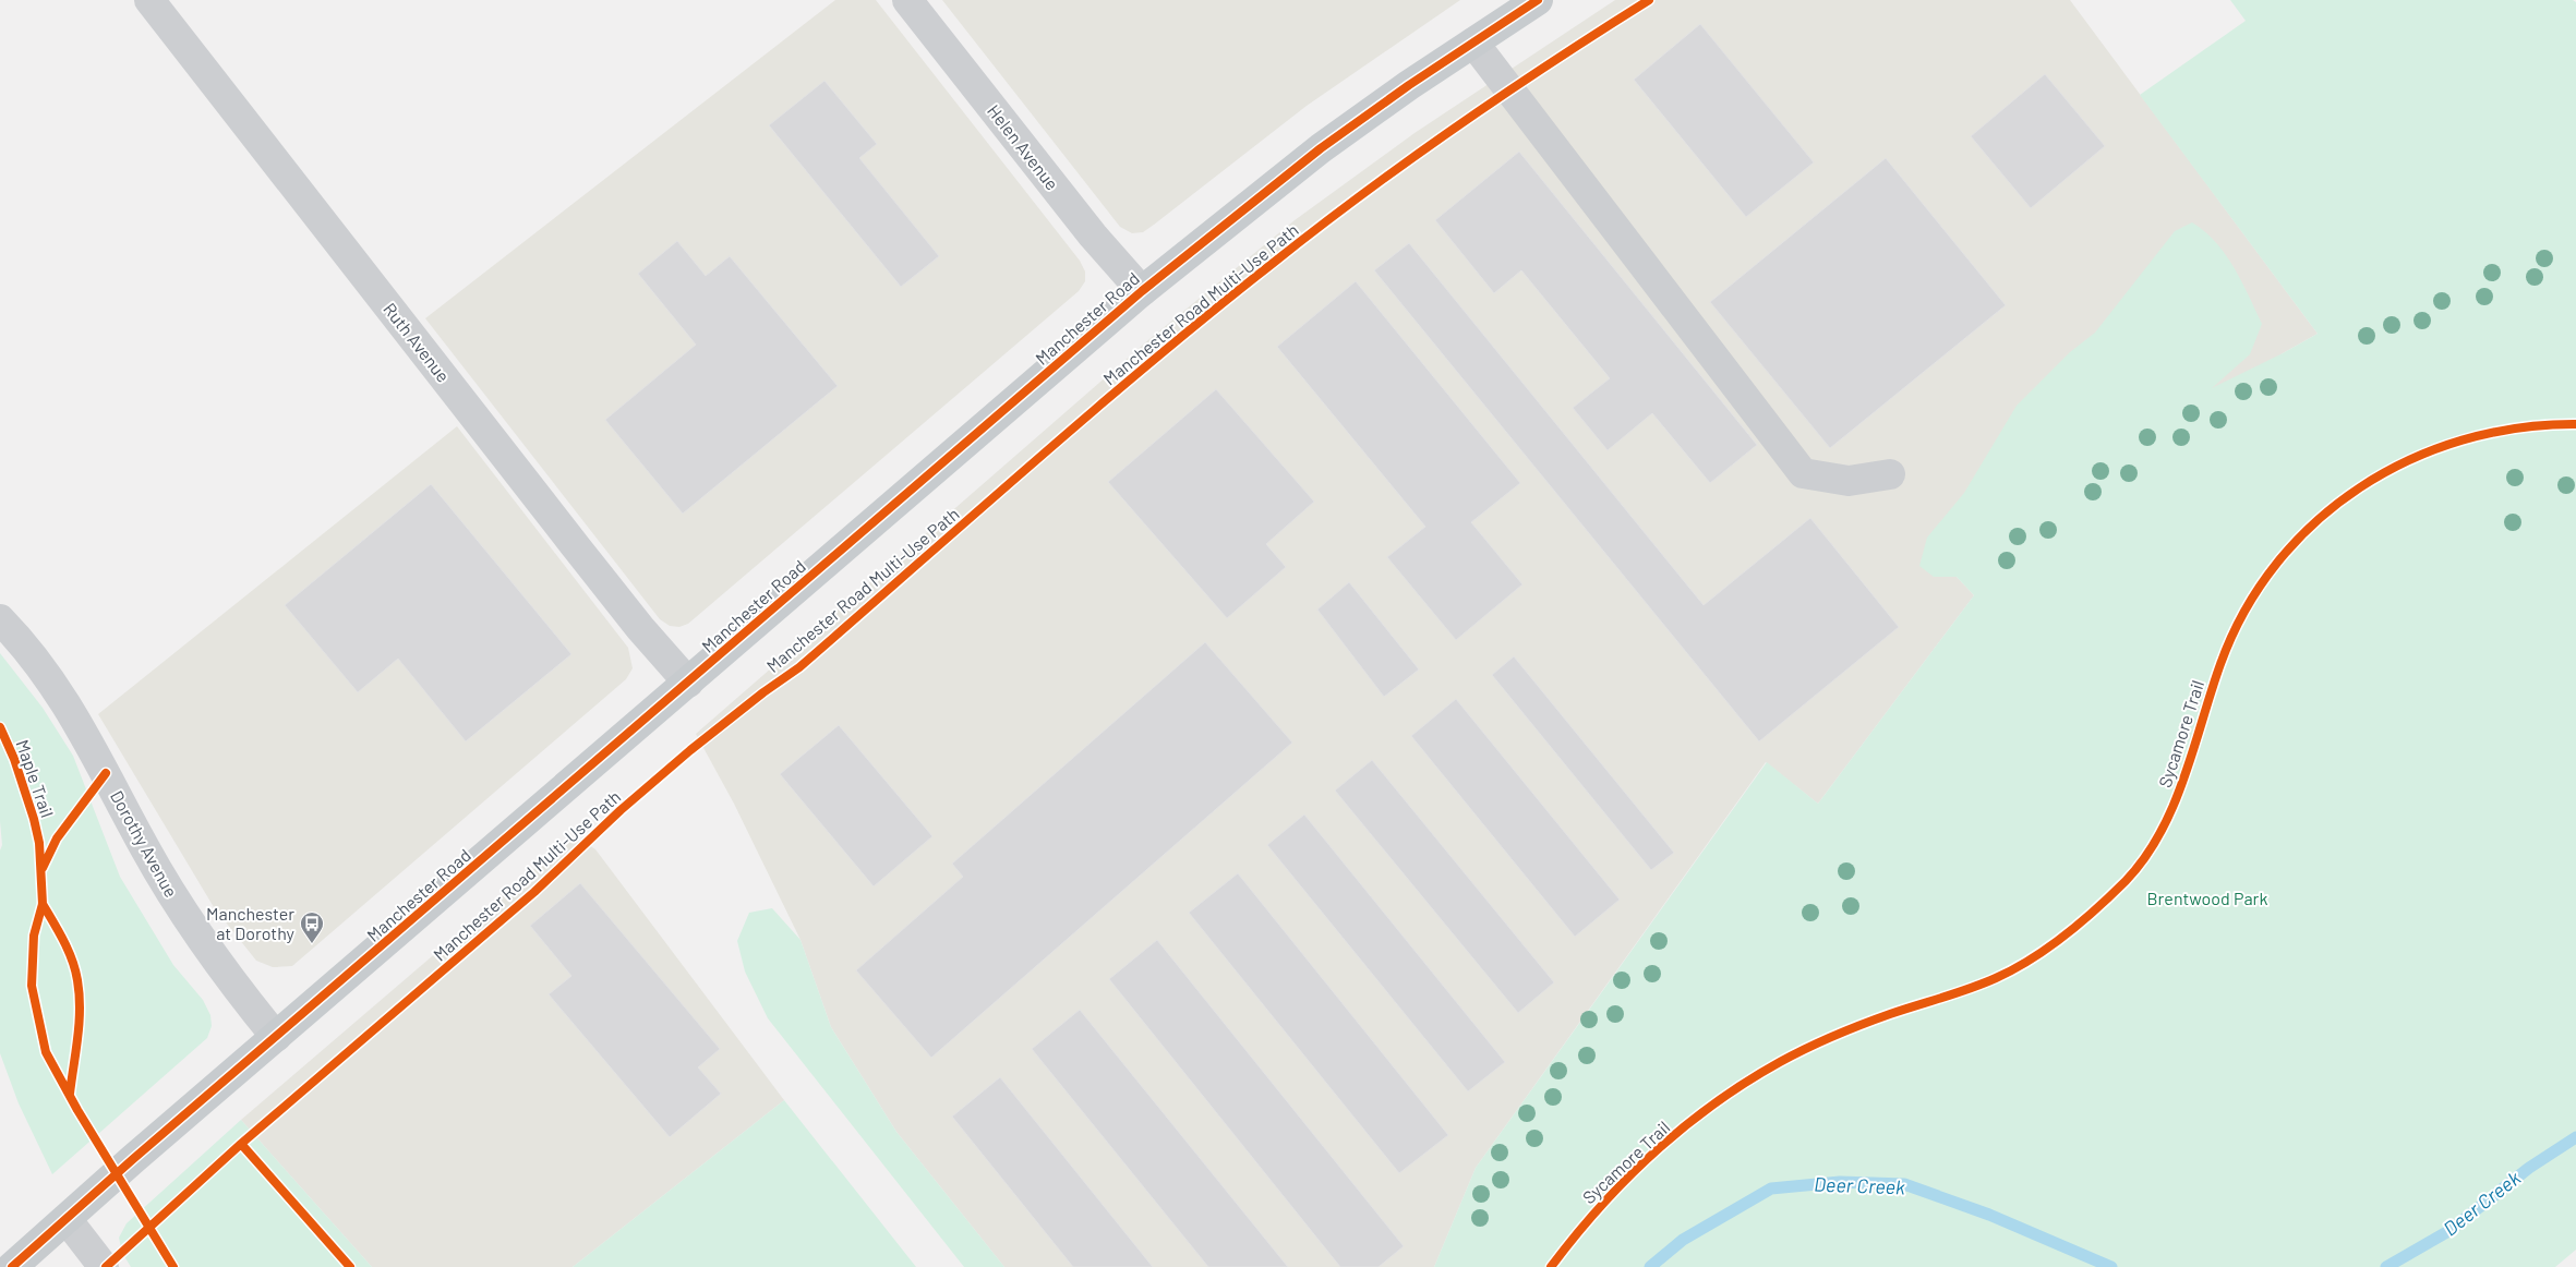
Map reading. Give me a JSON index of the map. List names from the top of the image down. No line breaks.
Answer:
{"streets":{"main road":["Manchester Road"],"street":["Helen Avenue","Ruth Avenue","Dorothy Avenue"],"cycle path":["Manchester Road Multi-Use Path","Sycamore Trail","Maple Trail"]},"crossings":[["Helen Avenue","Manchester Road"],["Manchester Road","Ruth Avenue"],["Manchester Road","Dorothy Avenue"]],"water":["Deer Creek"],"parks":["Brentwood Park"],"places":{"bus stop":["Manchester at Dorothy"]}}
